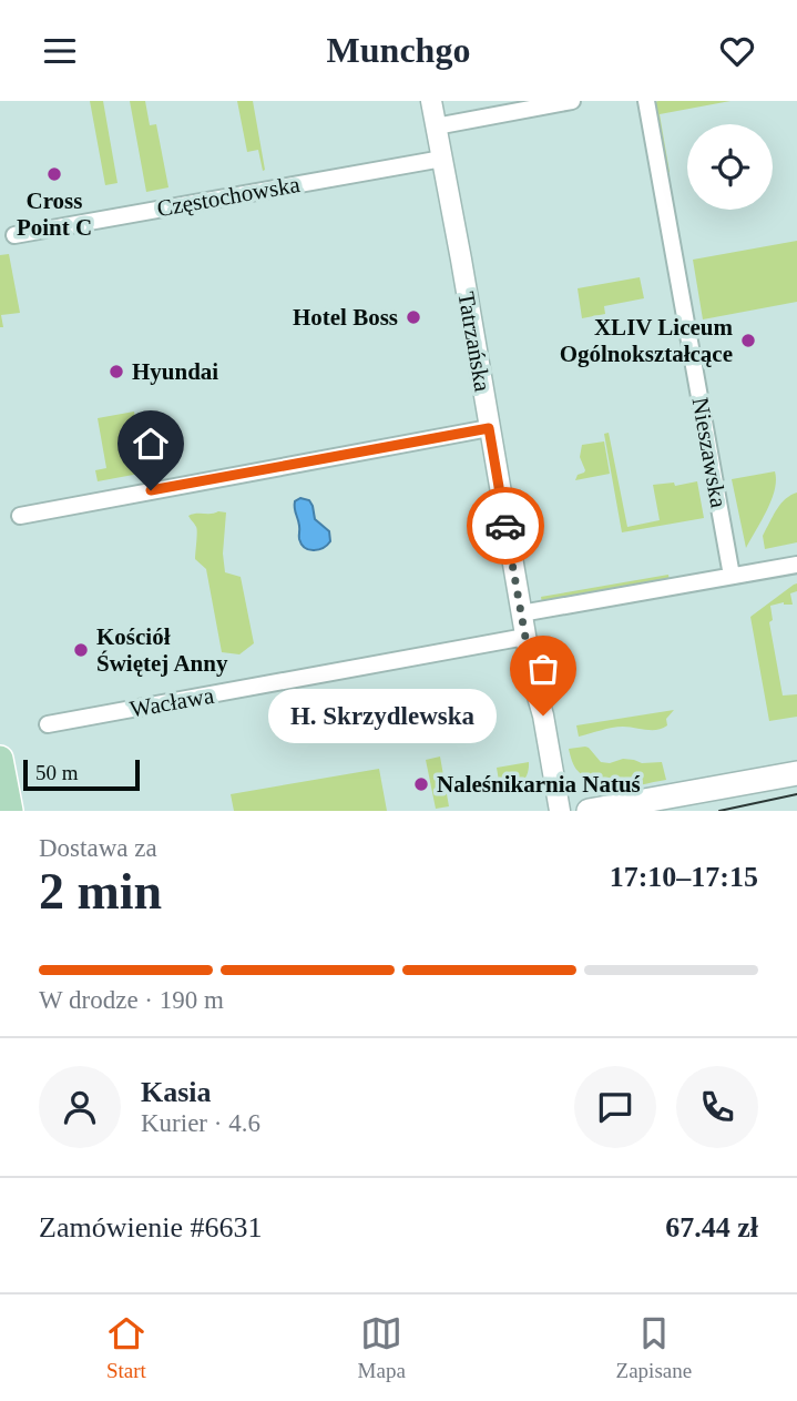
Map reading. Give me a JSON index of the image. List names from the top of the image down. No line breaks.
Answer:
{"streets":{"street":["Częstochowska","Tatrzańska","Nieszawska","Wacława"]},"crossings":[["Częstochowska","Tatrzańska"],["Tatrzańska","Wacława"]],"places":["Cross Point C","Hotel Boss","XLIV Liceum Ogólnokształcące","Hyundai","Kościół Świętej Anny","H. Skrzydlewska","Naleśnikarnia Natuś"],"scale_bar":"50 m","page":{"header":"Munchgo","bubble":"H. Skrzydlewska","scale":"50 m","heading":["2 min","Dostawa za","17:10–17:15"],"panel":["Kasia","Kurier · 4.6","Zamówienie #6631","67.44 zł"],"bar":"W drodze · 190 m","tabs":["Start","Mapa","Zapisane"]}}
